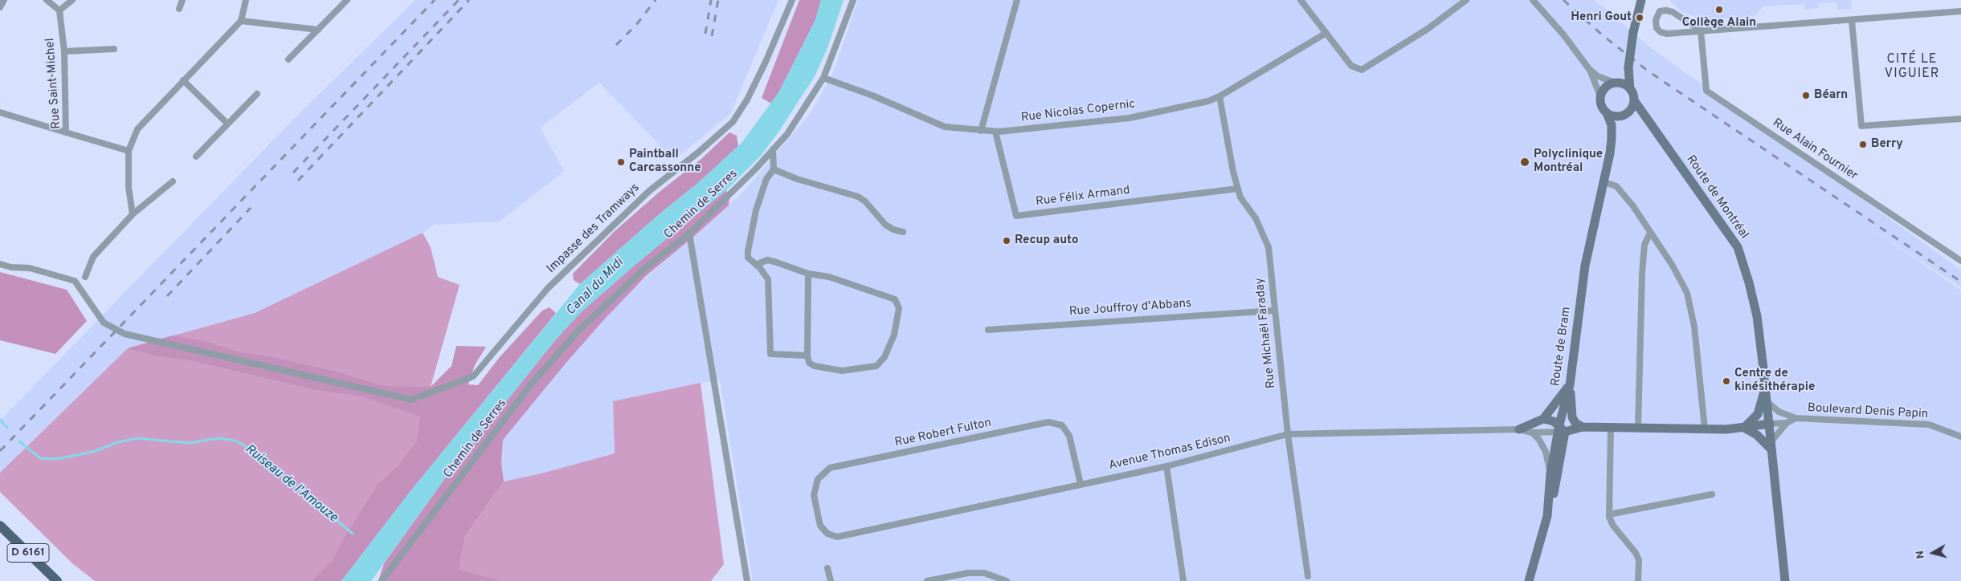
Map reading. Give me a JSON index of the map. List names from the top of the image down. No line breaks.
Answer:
{"streets":{"main road":["Route de Montréal","Route de Bram","D 6161"],"street":["Rue Saint-Michel","Rue Nicolas Copernic","Rue Alain Fournier","Rue Félix Armand","Chemin de Serres","Impasse des Tramways","Rue Jouffroy d'Abbans","Rue Michaël Faraday","Boulevard Denis Papin","Rue Robert Fulton","Avenue Thomas Edison"]},"crossings":[["Rue Nicolas Copernic","Rue Félix Armand"],["Rue Nicolas Copernic","Chemin de Serres"],["Rue Nicolas Copernic","Rue Michaël Faraday"],["Rue Félix Armand","Rue Michaël Faraday"],["Route de Montréal","Route de Bram"],["Route de Montréal","Boulevard Denis Papin"],["Rue Jouffroy d'Abbans","Rue Michaël Faraday"],["Rue Michaël Faraday","Avenue Thomas Edison"],["Route de Bram","Avenue Thomas Edison"],["Rue Robert Fulton","Avenue Thomas Edison"]],"districts":["CITÉ LE VIGUIER"],"water":["Canal du Midi","Ruiseau de l'Amouze"],"places":["Collège Alain","Henri Gout","Béarn","Berry","Paintball Carcassonne","Polyclinique Montréal","Recup auto","Centre de kinésithérapie"],"north":"left"}
